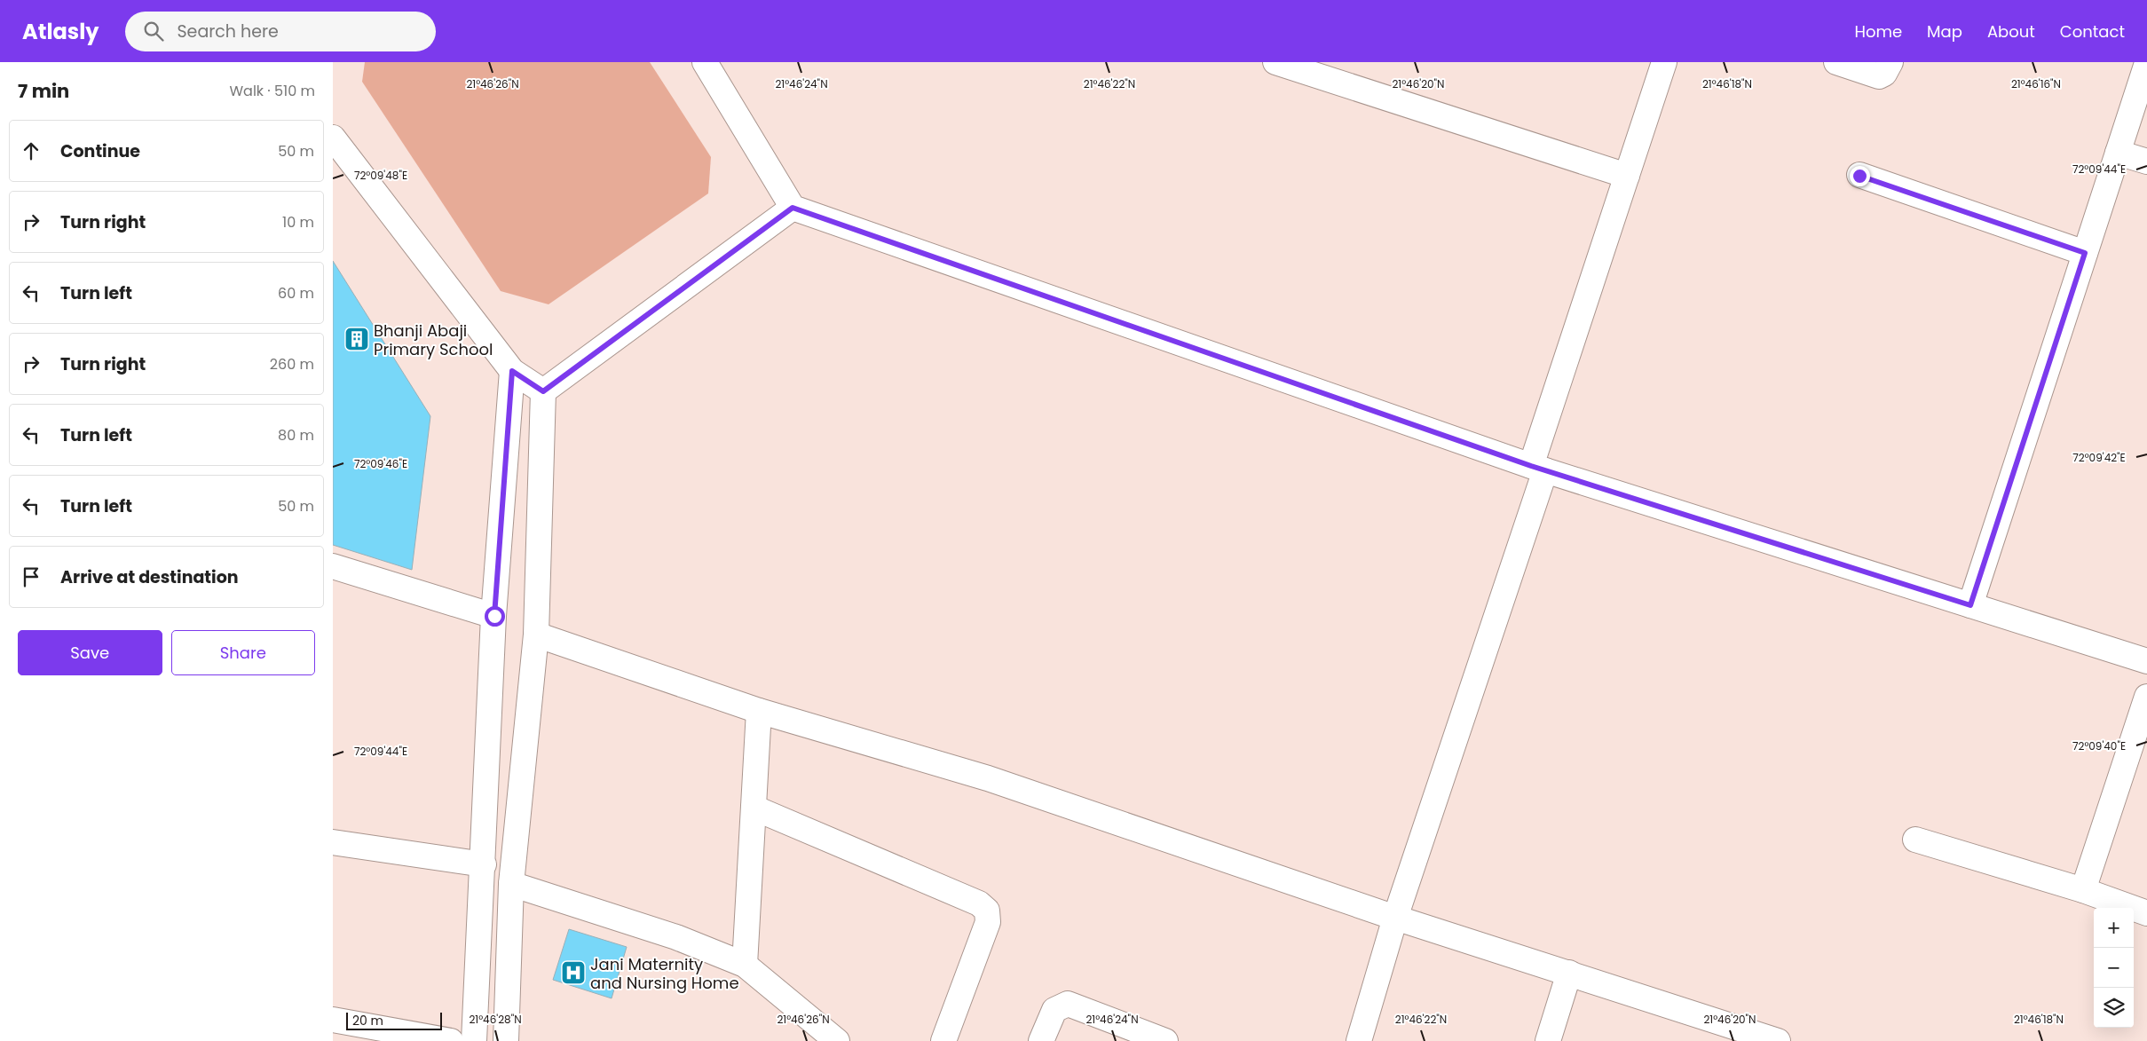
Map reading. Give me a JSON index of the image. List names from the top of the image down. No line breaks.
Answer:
{"places":{"building":["Bhanji Abaji Primary School"],"hospital":["Jani Maternity and Nursing Home"]},"scale_bar":"20 m","page":{"header":"Atlasly","search":"Search here","nav":["Home","Map","About","Contact"],"heading":["7 min","Walk · 510 m"],"list":[["Continue","50 m"],["Turn right","10 m"],["Turn left","60 m"],["Turn right","260 m"],["Turn left","80 m"],["Turn left","50 m"],"Arrive at destination"],"buttons":["Save","Share"],"map_buttons":["+","−"],"scale":"20 m"},"coordinates":["21°46'26\"N","21°46'24\"N","21°46'22\"N","21°46'20\"N","21°46'18\"N","21°46'16\"N","72°09'44\"E","72°09'48\"E","72°09'42\"E","72°09'46\"E","72°09'40\"E","21°46'28\"N"]}
